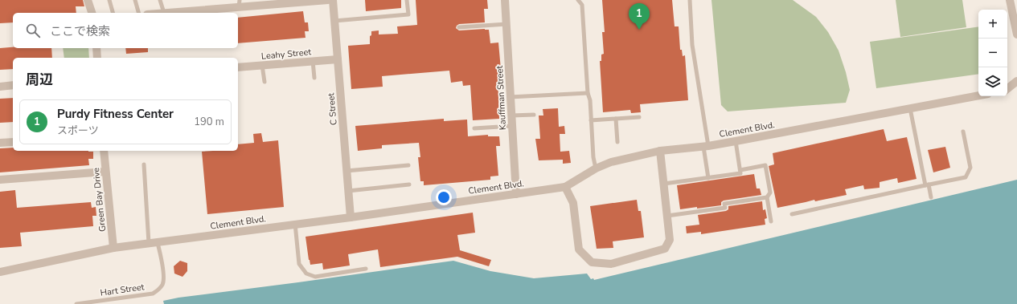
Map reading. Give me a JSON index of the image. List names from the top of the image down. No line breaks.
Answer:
{"streets":{"street":["Leahy Street","Kauffman Street","C Street","Clement Blvd.","Green Bay Drive"],"lane":["Hart Street"]},"crossings":[["Leahy Street","C Street"],["Kauffman Street","Clement Blvd."],["C Street","Clement Blvd."],["Clement Blvd.","Green Bay Drive"],["Clement Blvd.","Hart Street"]],"page":{"pins":"1","map_buttons":["+","−"],"search":"ここで検索","heading":"周辺","list":[{"mark":"1","name":"Purdy Fitness Center","note":"スポーツ","value":"190 m"}]}}
